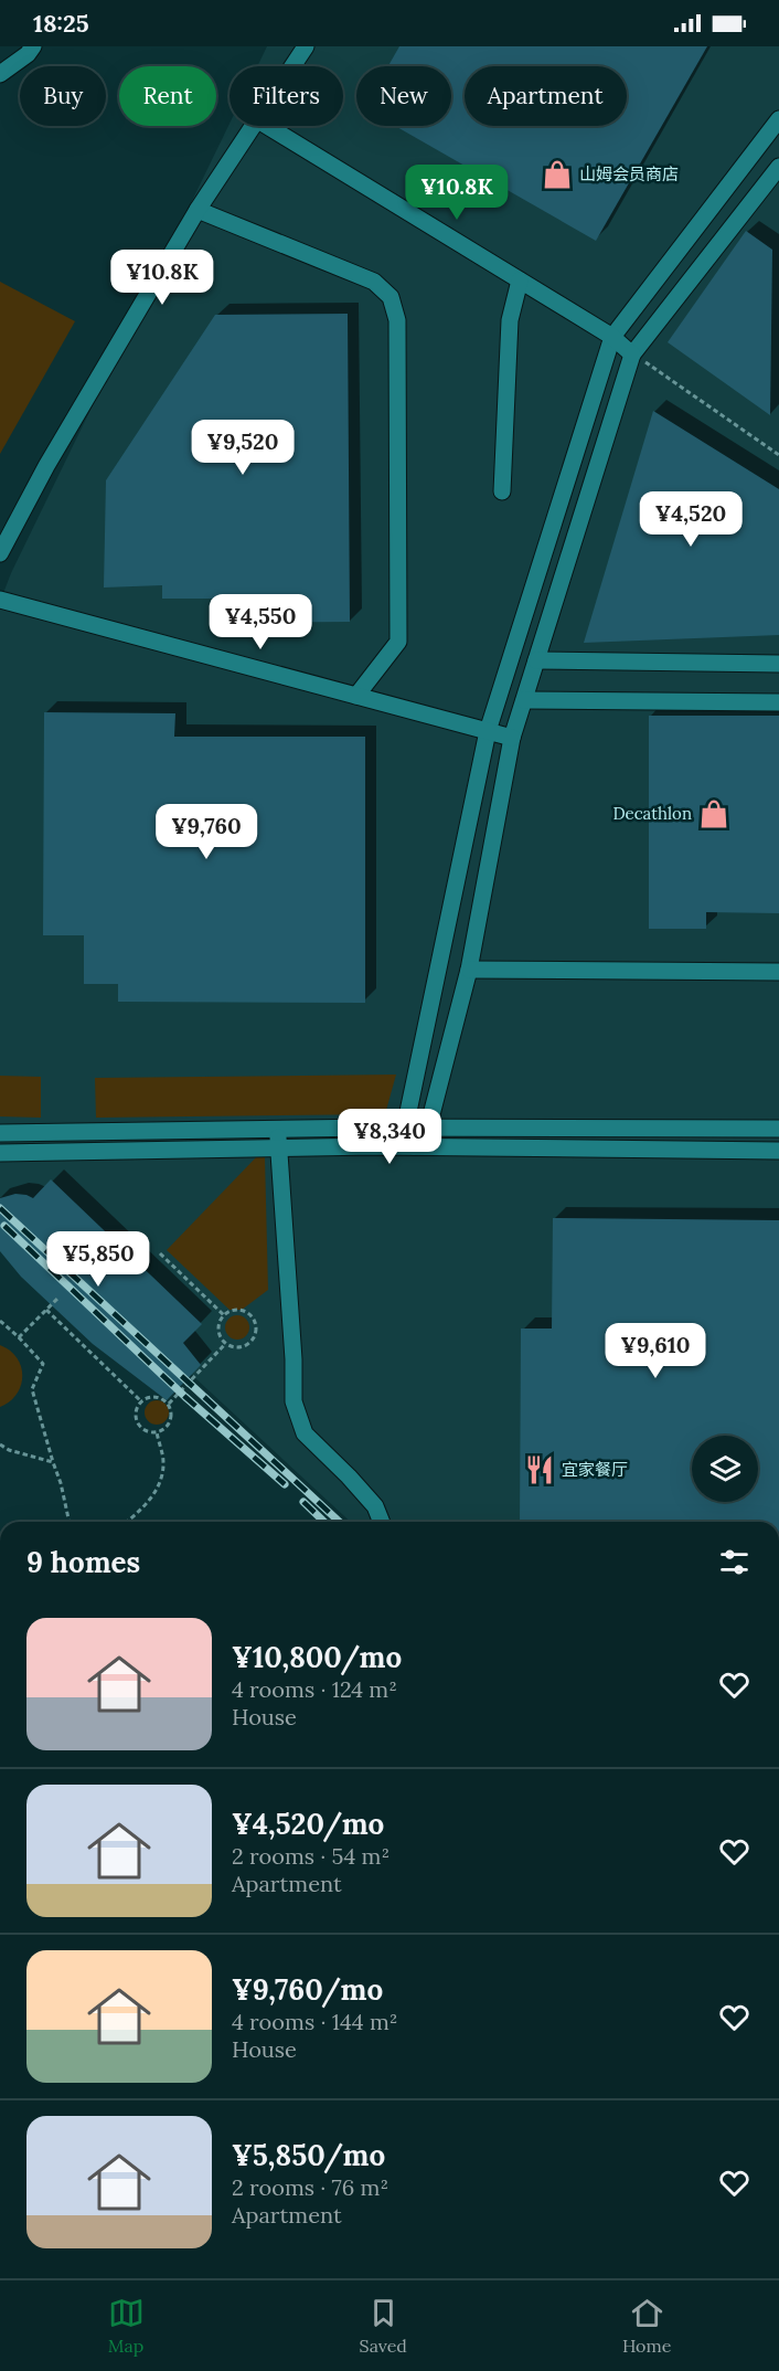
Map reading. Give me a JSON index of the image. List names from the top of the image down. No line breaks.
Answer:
{"places":{"shop":["山姆会员商店","Decathlon"],"restaurant":["宜家餐厅"]},"page":{"status":"18:25","chip":["Buy","Rent","Filters","New","Apartment"],"price":["¥10.8K","¥10.8K","¥9,520","¥4,520","¥4,550","¥9,760","¥8,340","¥5,850","¥9,610"],"heading":"9 homes","list":[{"name":"¥10,800/mo","note":"4 rooms · 124 m² · House"},{"name":"¥4,520/mo","note":"2 rooms · 54 m² · Apartment"},{"name":"¥9,760/mo","note":"4 rooms · 144 m² · House"},{"name":"¥5,850/mo","note":"2 rooms · 76 m² · Apartment"}],"tabs":["Map","Saved","Home"]}}
